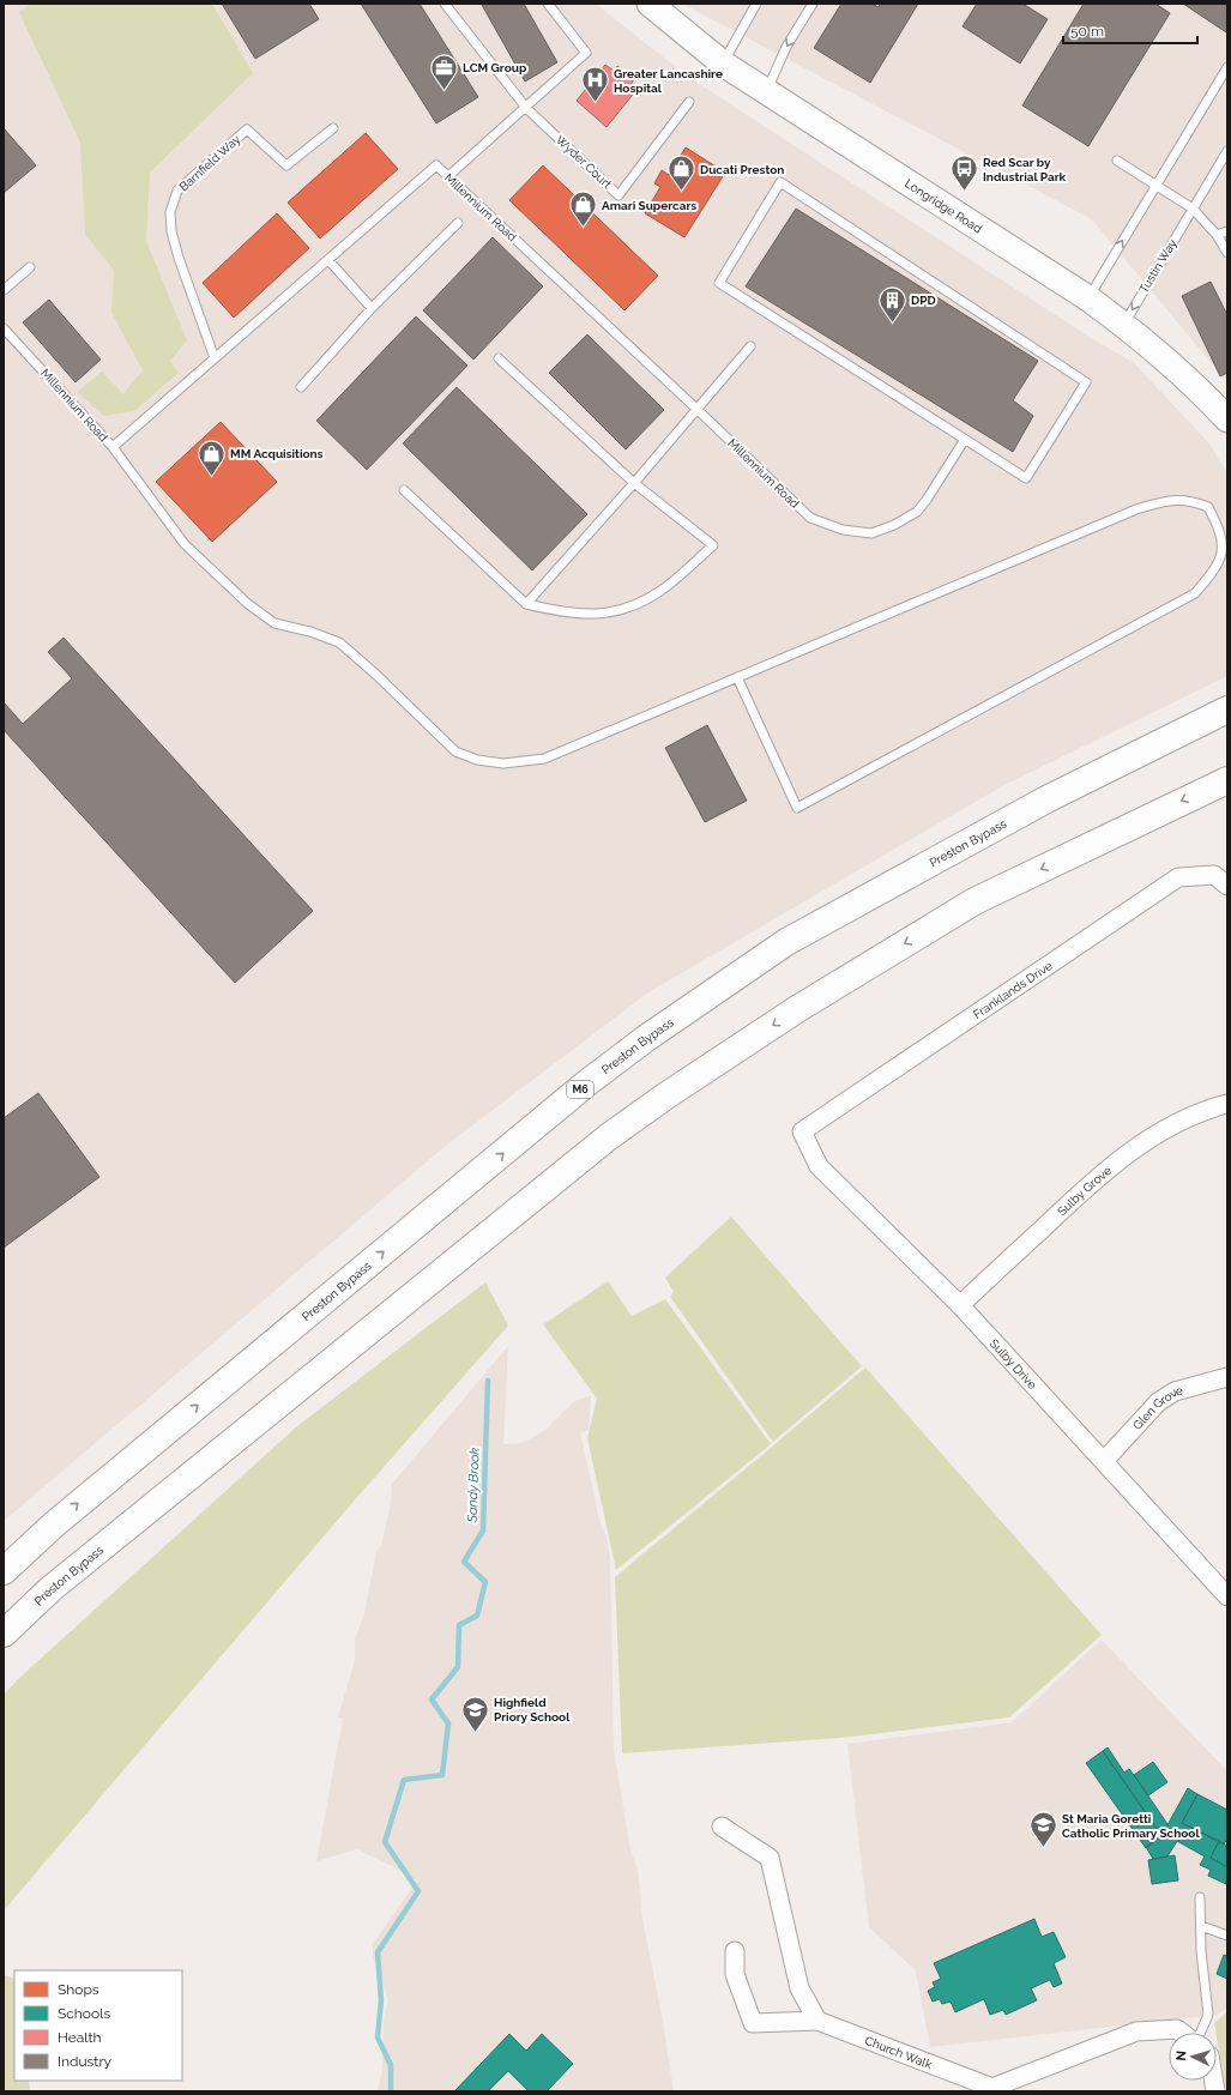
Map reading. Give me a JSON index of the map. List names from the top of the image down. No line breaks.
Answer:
{"streets":{"highway":["Preston Bypass","M6"],"main road":["Longridge Road"],"street":["Franklands Drive","Sulby Grove","Sulby Drive","Glen Grove","Church Walk"],"lane":["Wyder Court","Barnfield Way","Millennium Road","Tustin Way"]},"crossings":[["Barnfield Way","Millennium Road"],["Longridge Road","Tustin Way"],["Preston Bypass","M6"],["Franklands Drive","Sulby Drive"],["Sulby Grove","Sulby Drive"],["Sulby Drive","Glen Grove"]],"water":["Sandy Brook"],"places":{"office":["LCM Group"],"hospital":["Greater Lancashire Hospital"],"shop":["Ducati Preston","Amari Supercars","MM Acquisitions"],"bus stop":["Red Scar by Industrial Park"],"building":["DPD"],"school or university":["Highfield Priory School","St Maria Goretti Catholic Primary School"]},"legend":["Shops","Schools","Health","Industry"],"scale_bar":"50 m","north":"left"}
